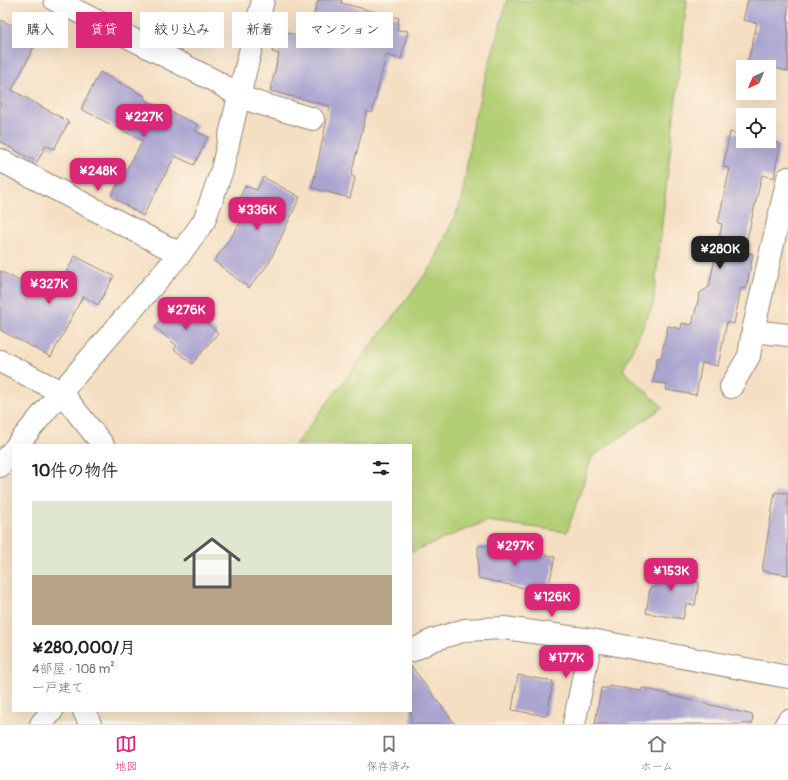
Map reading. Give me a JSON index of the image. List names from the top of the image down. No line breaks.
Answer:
{"north":"bottom left","page":{"chip":["購入","賃貸","絞り込み","新着","マンション"],"price":["¥227K","¥248K","¥336K","¥280K","¥327K","¥276K","¥297K","¥153K","¥126K","¥177K"],"heading":"10件の物件","list":[{"name":"¥280,000/月","note":"4部屋 · 108 m² · 一戸建て"}],"tabs":["地図","保存済み","ホーム"]}}
